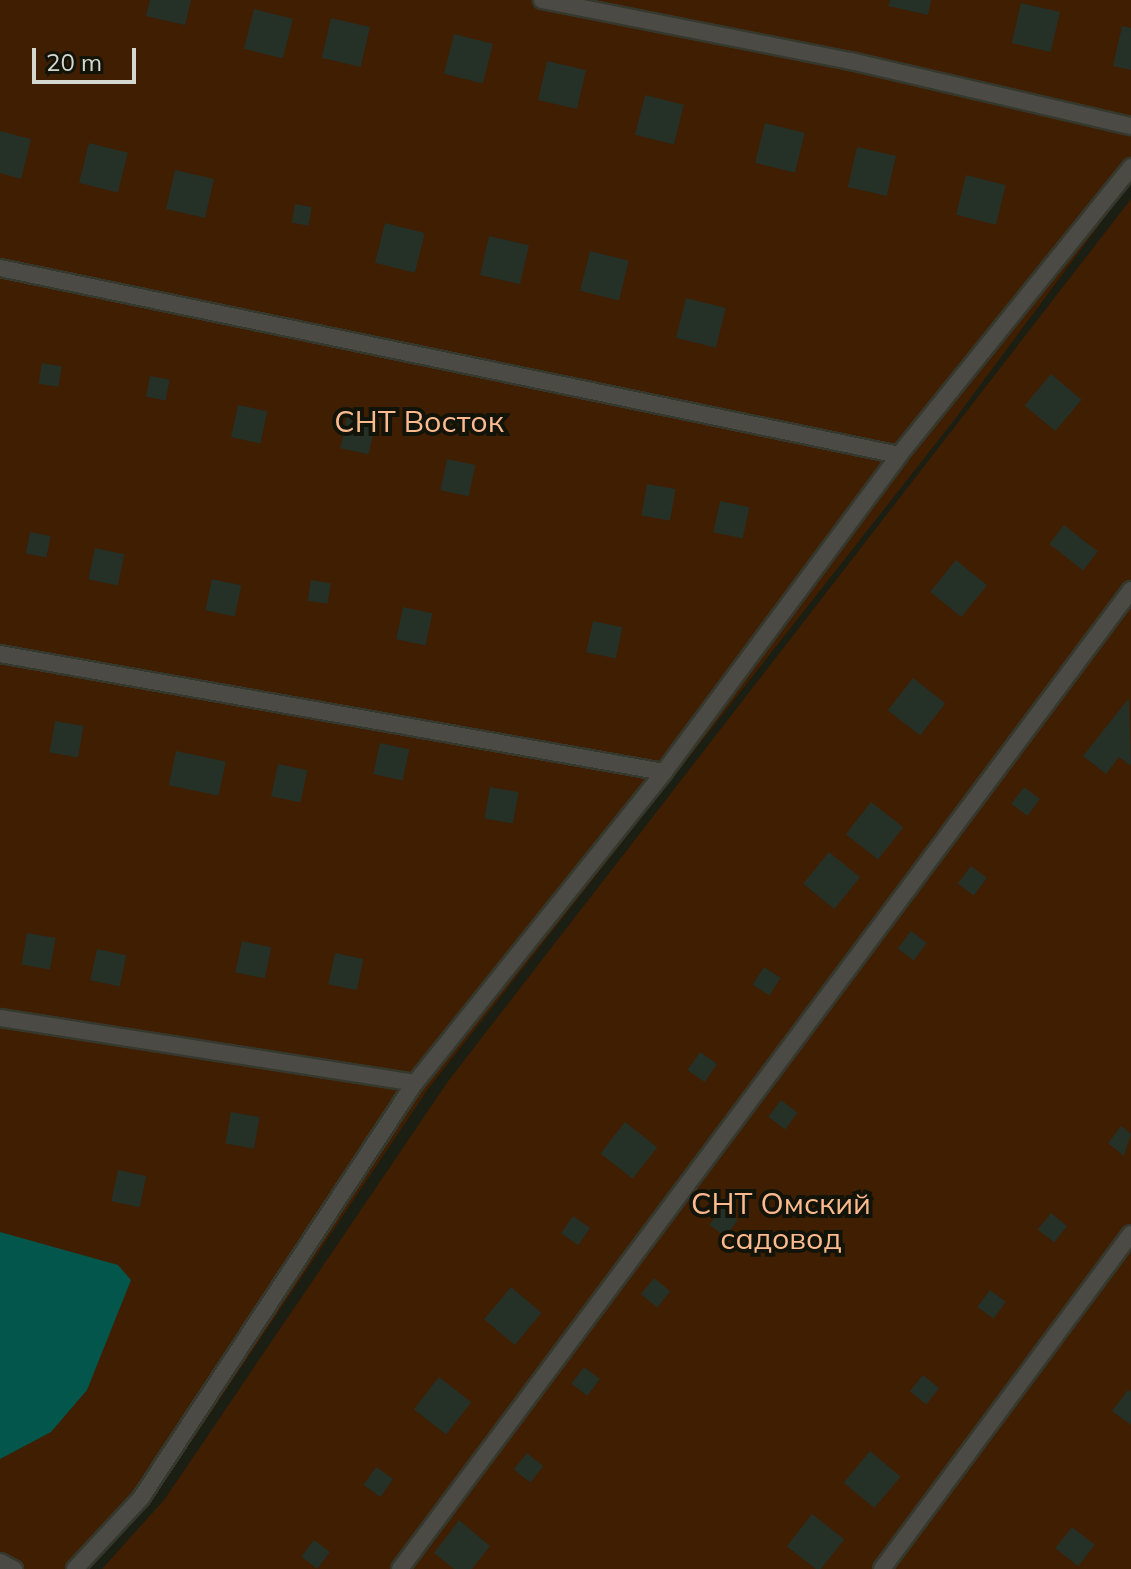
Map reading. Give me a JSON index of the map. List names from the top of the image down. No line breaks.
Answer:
{"parks":["СНТ Восток","СНТ Омский садовод"],"scale_bar":"20 m"}
